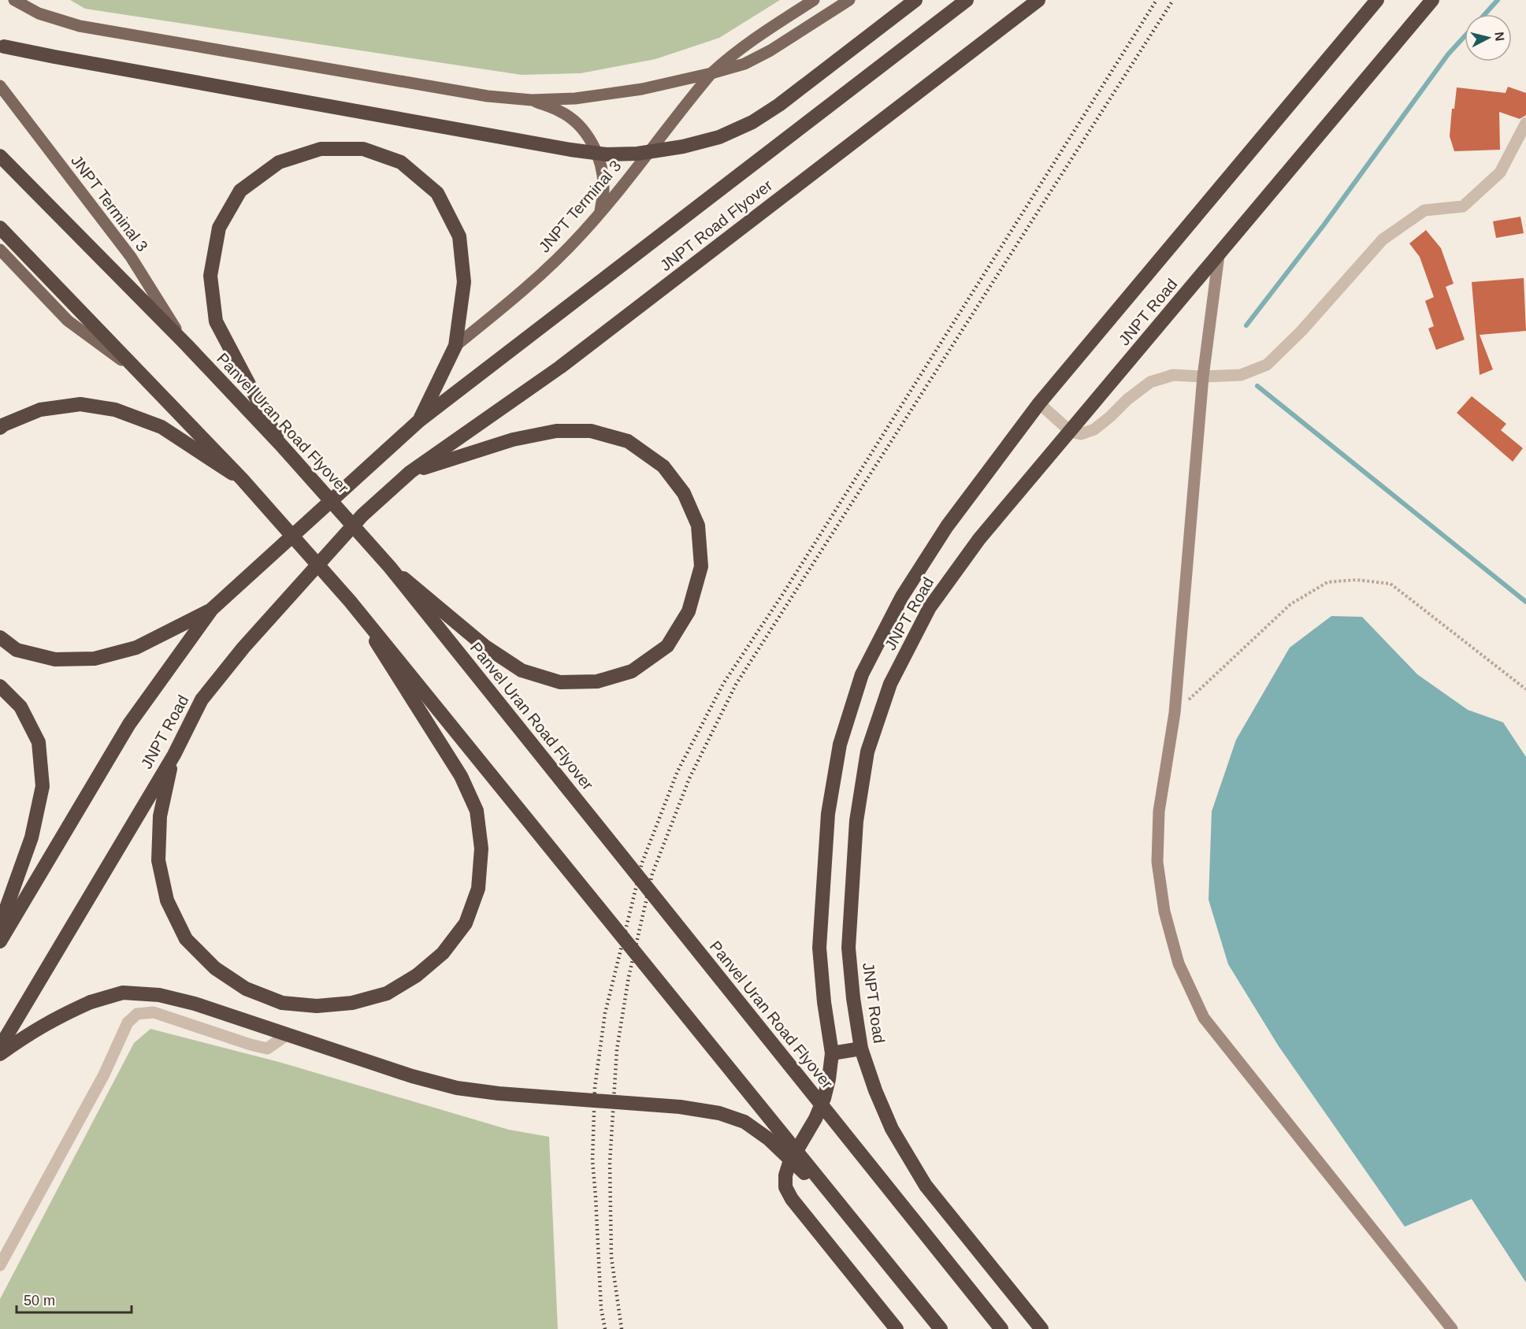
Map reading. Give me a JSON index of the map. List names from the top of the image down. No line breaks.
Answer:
{"streets":{"highway":["JNPT Road Flyover","JNPT Road","Panvel Uran Road Flyover"],"main road":["JNPT Terminal 3"]},"crossings":[["JNPT Terminal 3","Panvel Uran Road Flyover"],["JNPT Road Flyover","JNPT Road"]],"scale_bar":"50 m","north":"right"}
